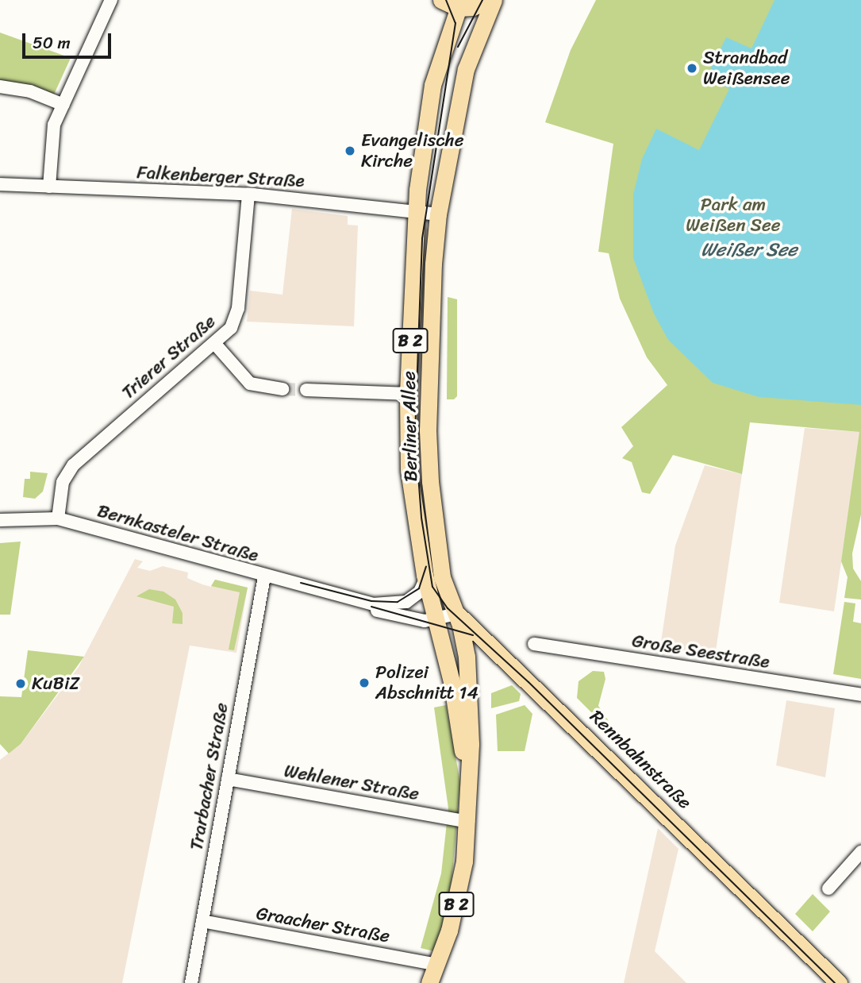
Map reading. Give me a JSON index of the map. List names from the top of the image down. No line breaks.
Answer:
{"streets":{"main road":["B 2","Berliner Allee","Rennbahnstraße"],"street":["Falkenberger Straße","Trierer Straße","Bernkasteler Straße","Große Seestraße","Trarbacher Straße","Wehlener Straße","Graacher Straße"]},"crossings":[["Falkenberger Straße","Trierer Straße"],["Falkenberger Straße","Berliner Allee"],["Trierer Straße","Bernkasteler Straße"],["Berliner Allee","Bernkasteler Straße"],["Berliner Allee","Rennbahnstraße"],["Berliner Allee","Wehlener Straße"],["Berliner Allee","Graacher Straße"],["Bernkasteler Straße","Rennbahnstraße"],["Bernkasteler Straße","Trarbacher Straße"],["Trarbacher Straße","Wehlener Straße"],["Trarbacher Straße","Graacher Straße"]],"water":["Weißer See"],"parks":["Park am Weißen See"],"places":["Strandbad Weißensee","Evangelische Kirche","Polizei Abschnitt 14","KuBiZ"],"scale_bar":"50 m"}
